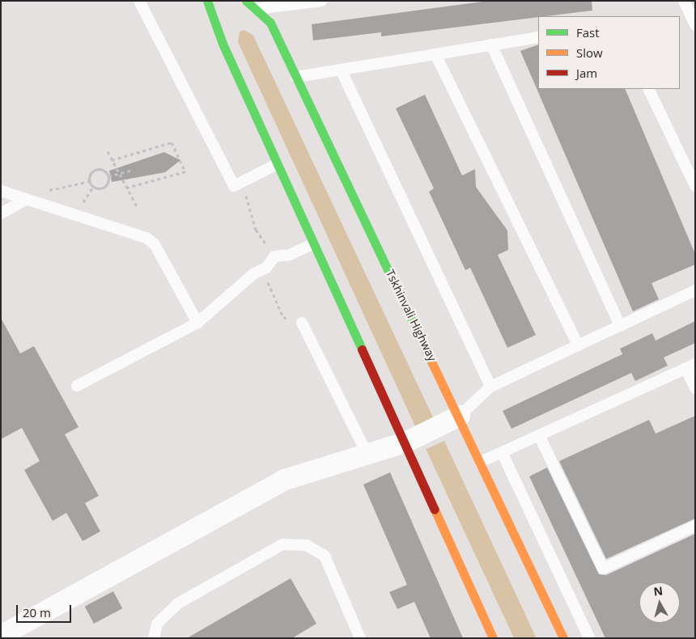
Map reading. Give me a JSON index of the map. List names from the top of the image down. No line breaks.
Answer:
{"streets":{"main road":["Tskhinvali Highway"]},"legend":["Fast","Slow","Jam"],"scale_bar":"20 m","north":"top"}
